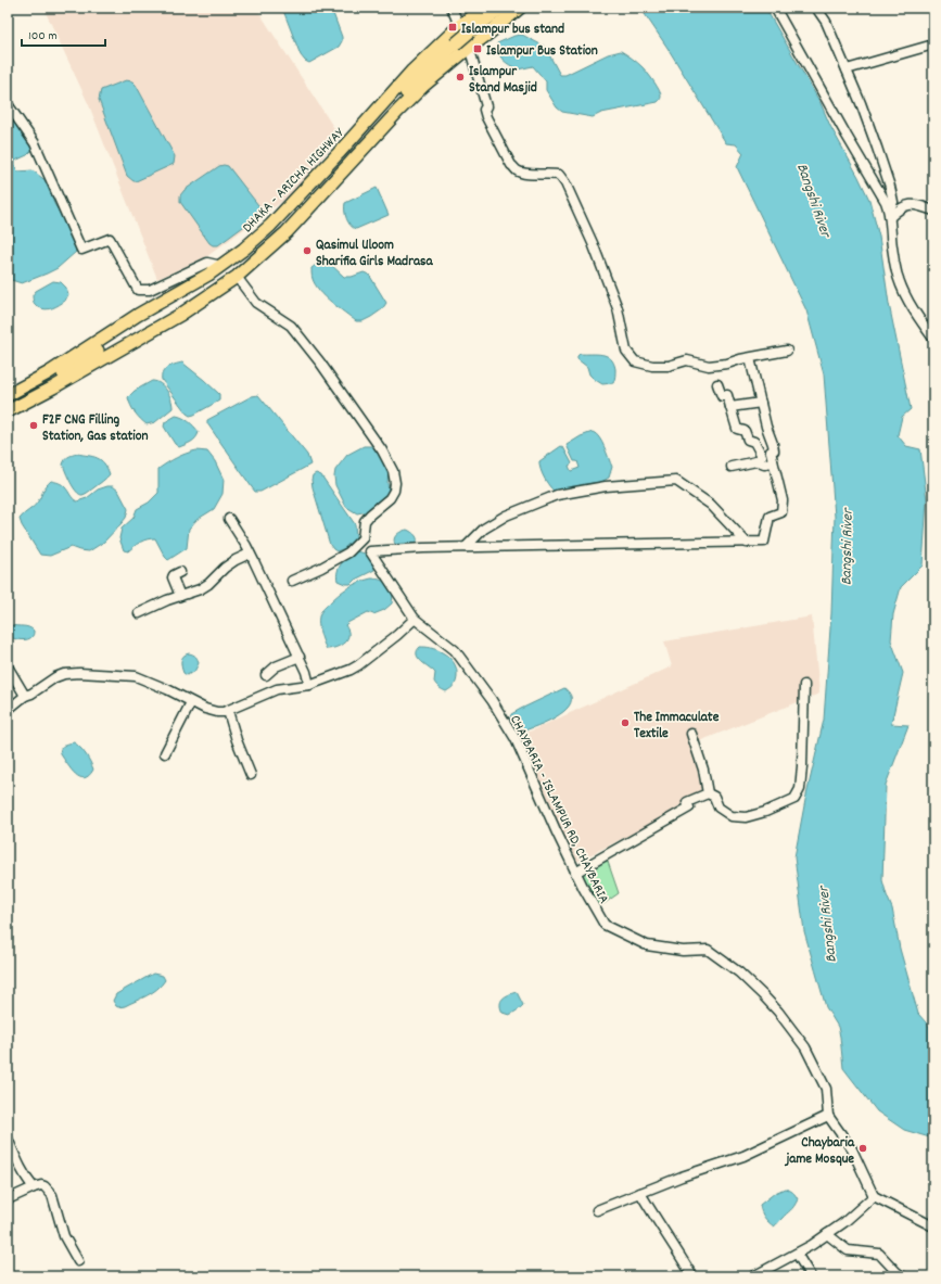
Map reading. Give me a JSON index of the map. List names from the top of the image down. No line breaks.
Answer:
{"streets":{"highway":["DHAKA - ARICHA HIGHWAY"],"street":["CHAYBARIA - ISLAMPUR RD, CHAYBARIA"]},"water":["Bangshi River"],"places":{"transit":["Islampur bus stand","Islampur Bus Station"],"other":["Islampur Stand Masjid","Qasimul Uloom Sharifia Girls Madrasa","F2F CNG Filling Station, Gas station","The Immaculate Textile","Chaybaria jame Mosque"]},"scale_bar":"100 m"}
